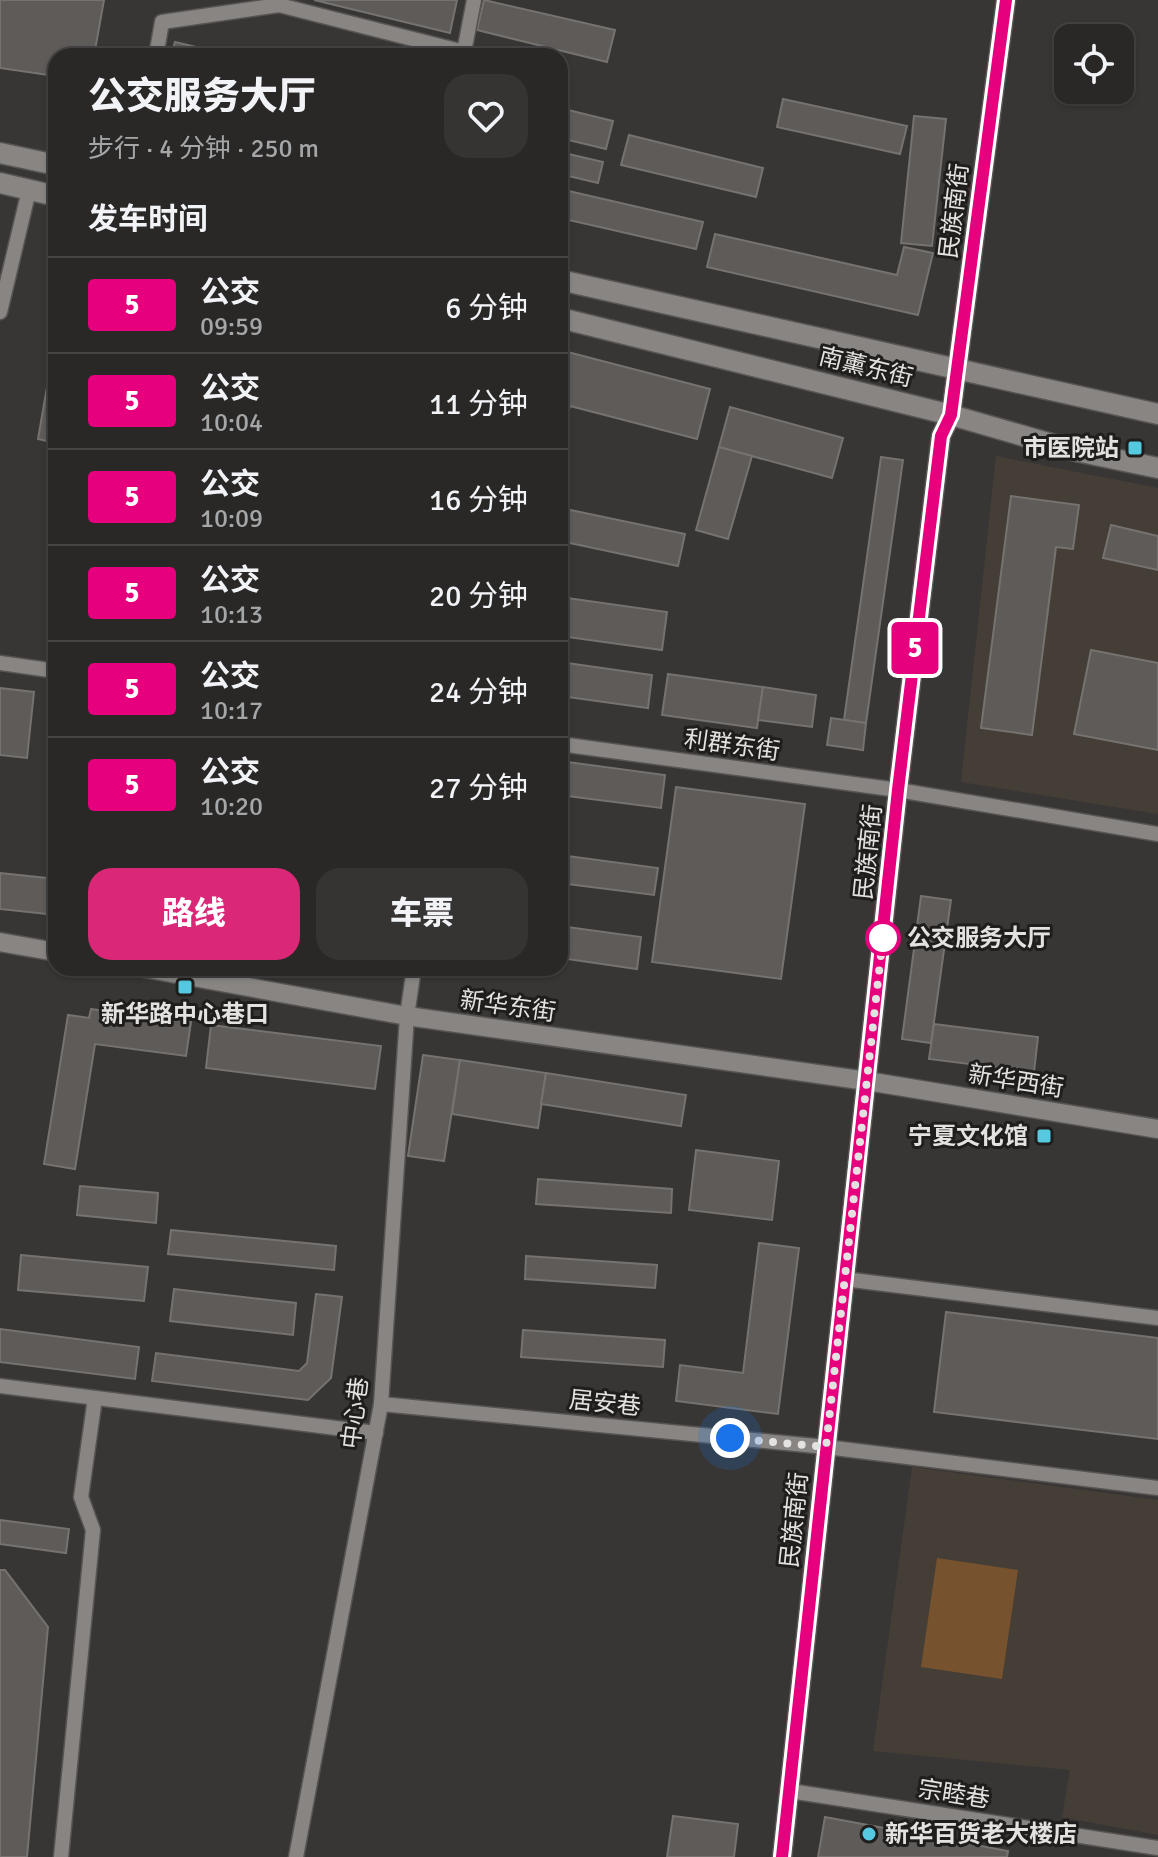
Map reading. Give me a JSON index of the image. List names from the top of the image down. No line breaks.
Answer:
{"streets":{"main road":["南薰东街"],"street":["民族南街","利群东街","新华东街","新华西街","居安巷","中心巷","宗睦巷"]},"crossings":[["民族南街","南薰东街"],["民族南街","利群东街"],["民族南街","新华东街"],["民族南街","新华西街"],["民族南街","居安巷"],["民族南街","宗睦巷"],["新华东街","新华西街"],["新华东街","中心巷"],["居安巷","中心巷"]],"places":{"transit":["市医院站","新华路中心巷口","宁夏文化馆"],"other":["公交服务大厅","新华百货老大楼店"]},"lines":["bus line 5"],"page":{"on_map":"5","heading":[["公交服务大厅","步行 · 4 分钟 · 250 m"],"发车时间"],"list":[{"mark":"5","name":"公交","note":"09:59","value":"6 分钟"},{"mark":"5","name":"公交","note":"10:04","value":"11 分钟"},{"mark":"5","name":"公交","note":"10:09","value":"16 分钟"},{"mark":"5","name":"公交","note":"10:13","value":"20 分钟"},{"mark":"5","name":"公交","note":"10:17","value":"24 分钟"},{"mark":"5","name":"公交","note":"10:20","value":"27 分钟"}],"buttons":["路线","车票"]}}
